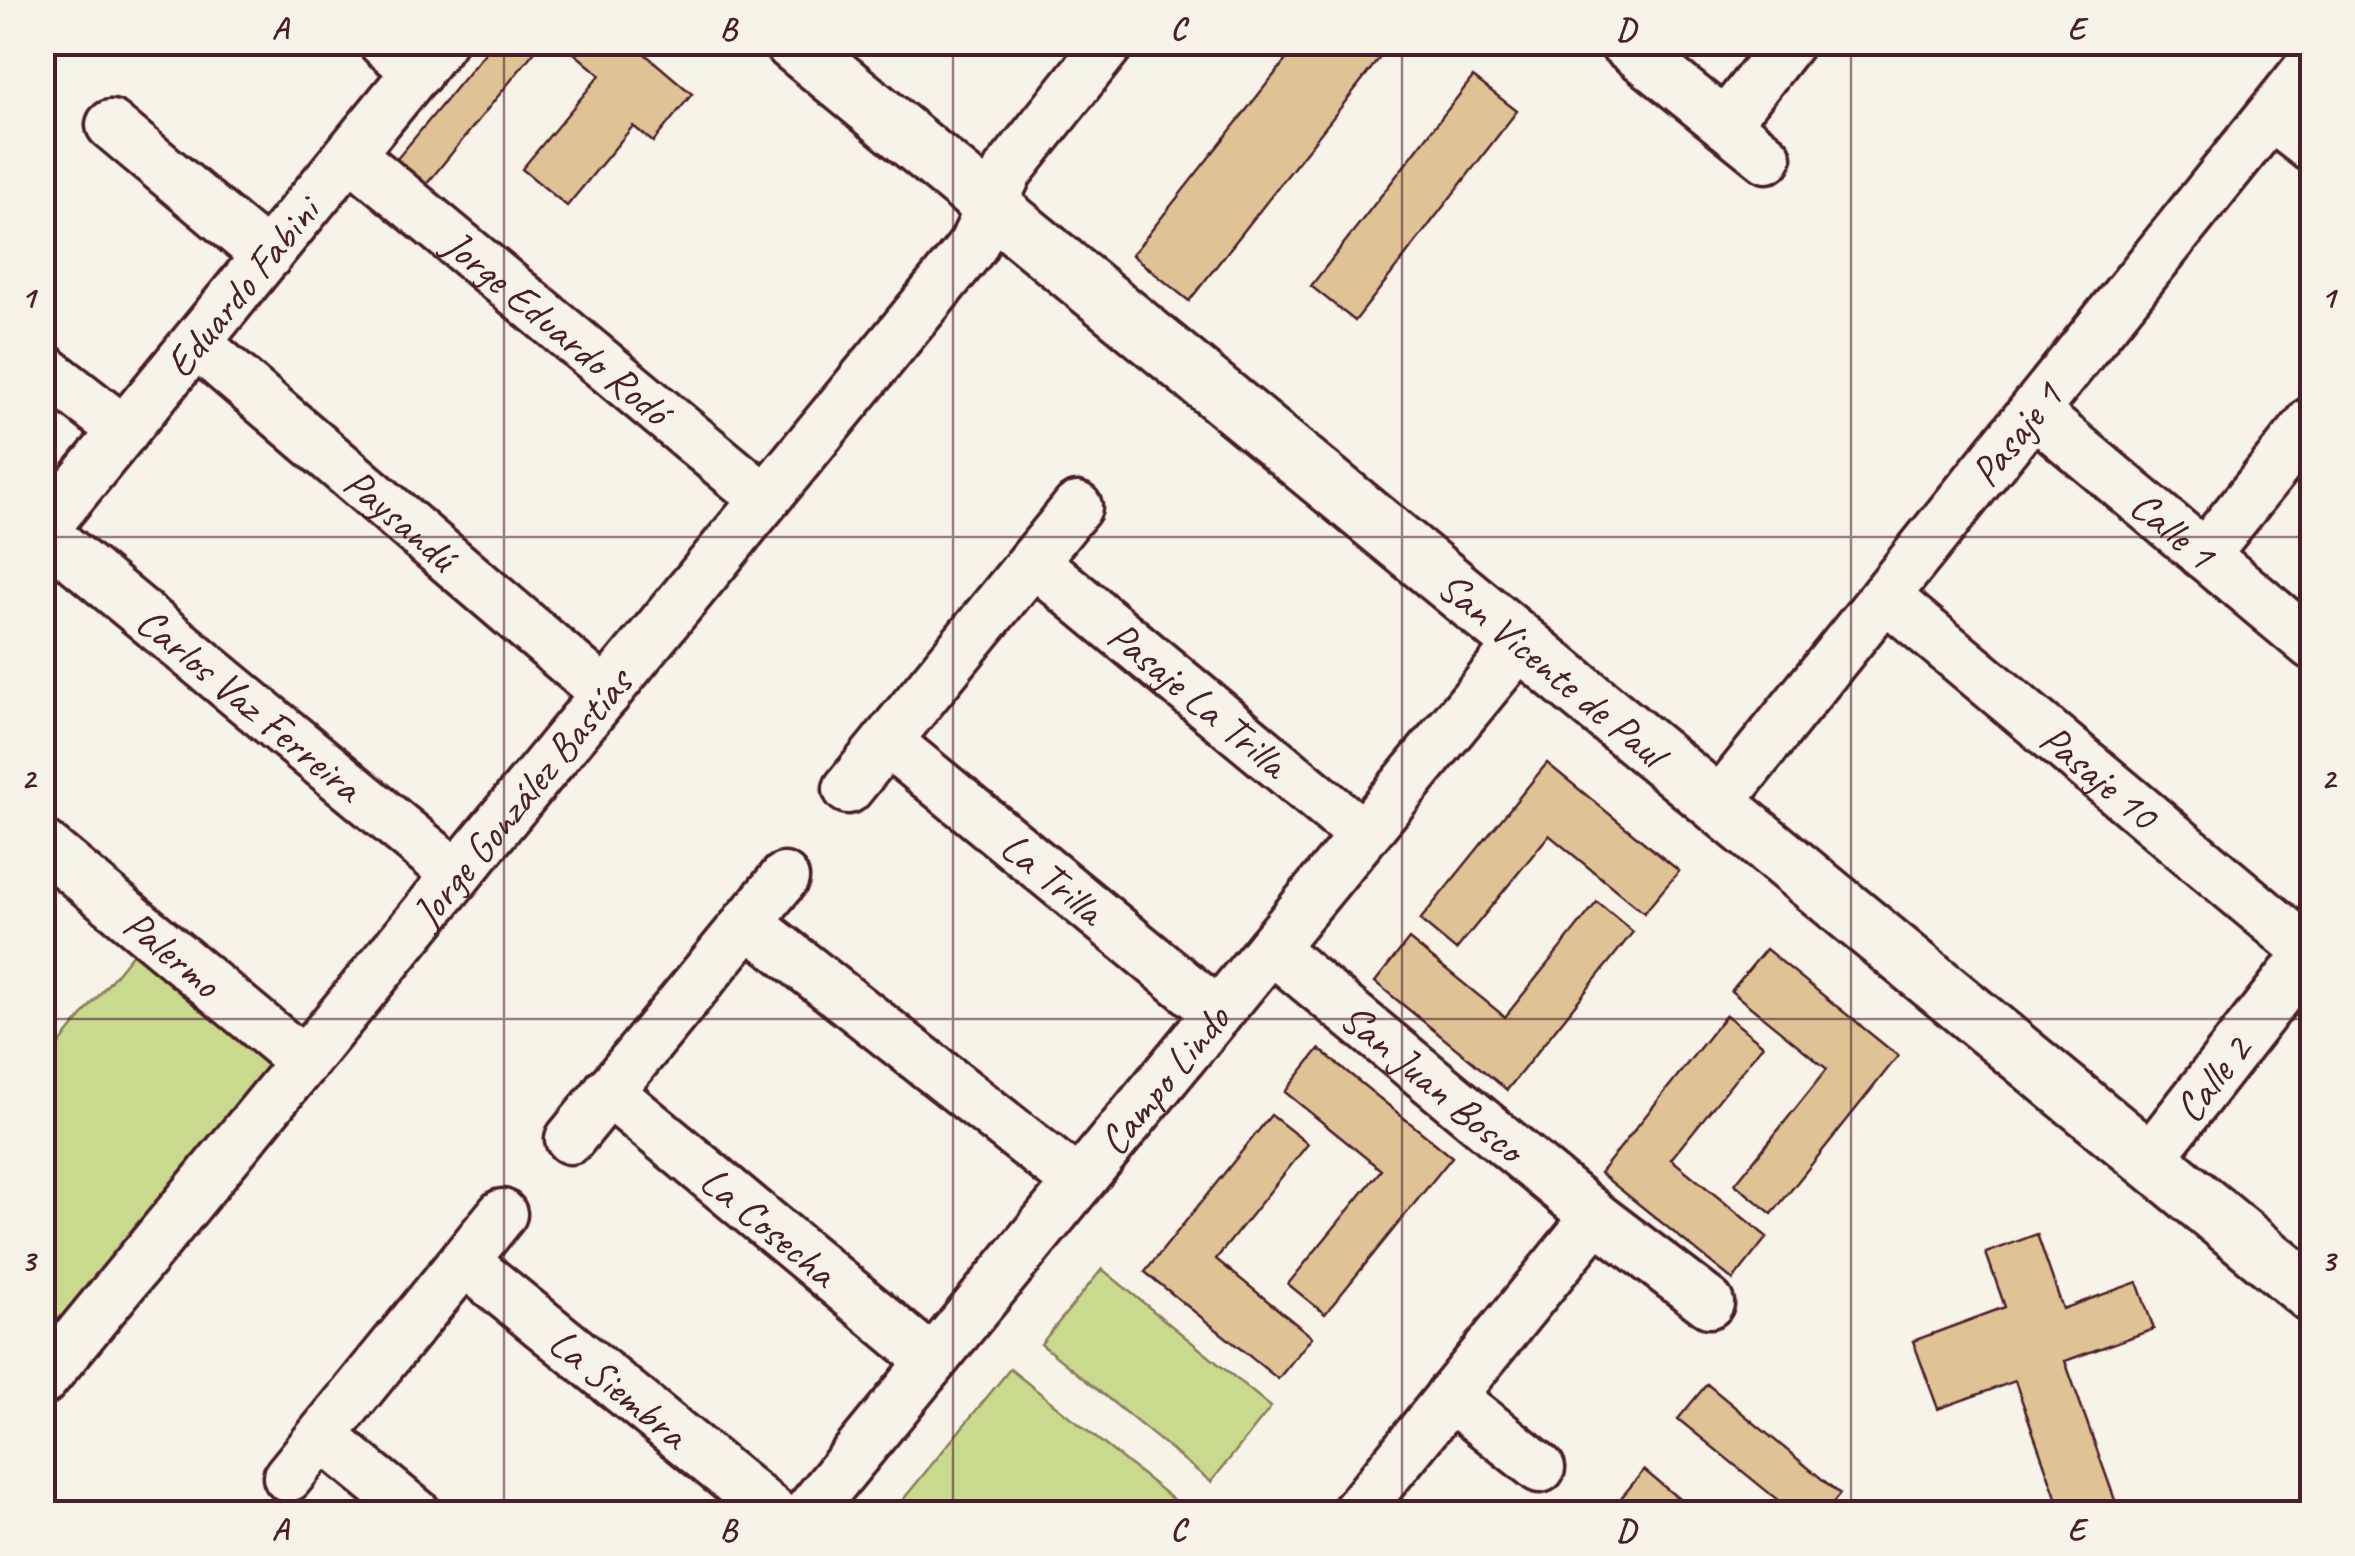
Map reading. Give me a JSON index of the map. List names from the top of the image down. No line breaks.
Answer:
{"streets":{"street":["Eduardo Fabini","Jorge Eduardo Rodó","Pasaje 1","Paysandú","Calle 1","San Vicente de Paul","Pasaje La Trilla","Carlos Vaz Ferreira","Pasaje 10","Jorge González Bastías","La Trilla","Palermo","Campo Lindo","Calle 2","San Juan Bosco","La Cosecha","La Siembra"]},"crossings":[["Eduardo Fabini","Jorge Eduardo Rodó"],["Eduardo Fabini","Paysandú"],["Eduardo Fabini","Carlos Vaz Ferreira"],["Jorge Eduardo Rodó","Jorge González Bastías"],["Pasaje 1","Calle 1"],["Pasaje 1","San Vicente de Paul"],["Pasaje 1","Pasaje 10"],["Paysandú","Jorge González Bastías"],["San Vicente de Paul","Jorge González Bastías"],["San Vicente de Paul","Campo Lindo"],["San Vicente de Paul","Calle 2"],["Pasaje La Trilla","Campo Lindo"],["Carlos Vaz Ferreira","Jorge González Bastías"],["Pasaje 10","Calle 2"],["Jorge González Bastías","Palermo"],["La Trilla","Campo Lindo"],["Campo Lindo","San Juan Bosco"],["Campo Lindo","La Cosecha"]],"grid":{"columns":["A","B","C","D","E"],"rows":["1","2","3"]}}
